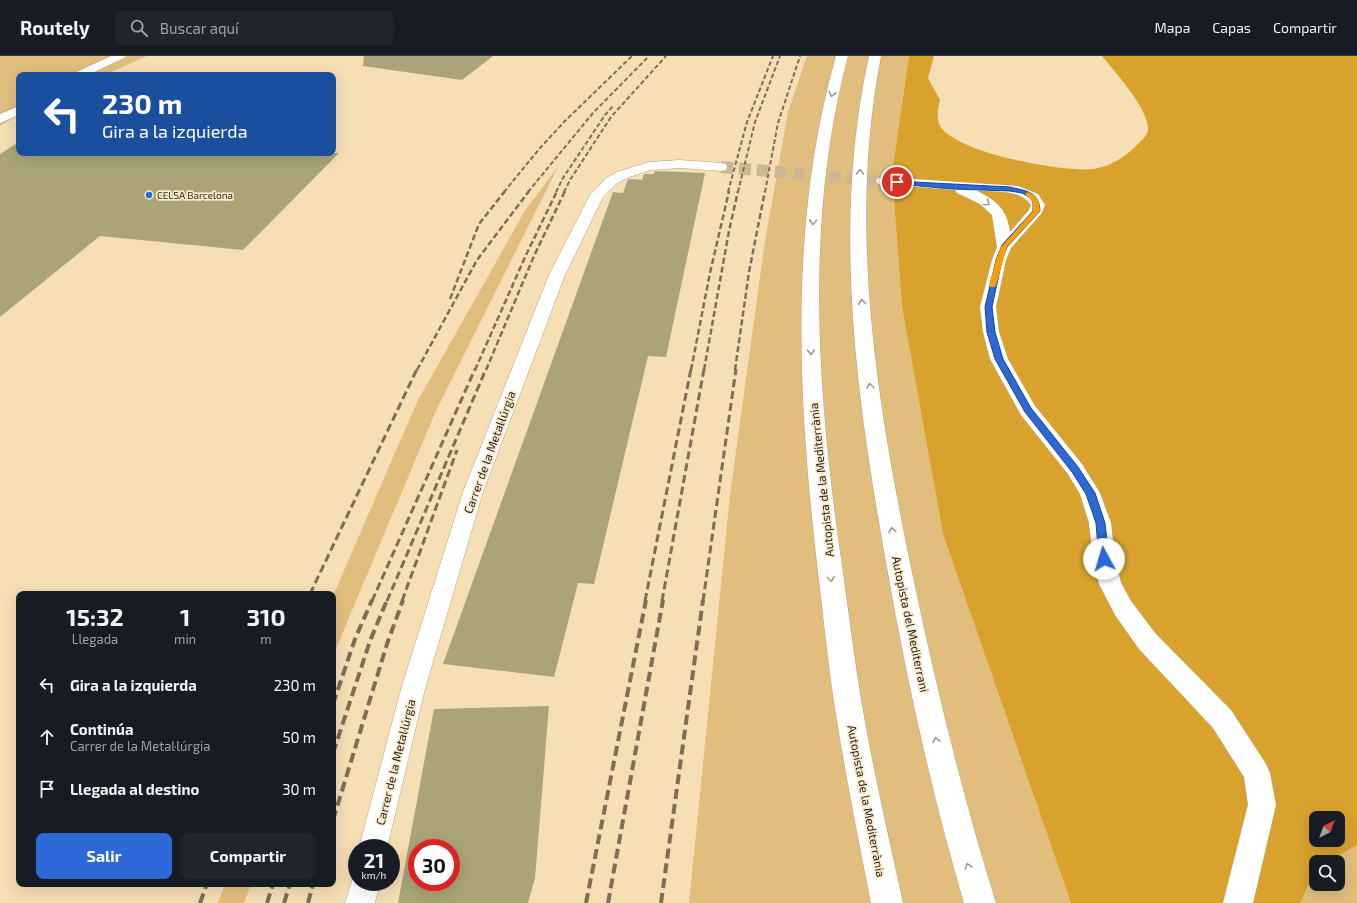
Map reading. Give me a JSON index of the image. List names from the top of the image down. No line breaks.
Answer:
{"streets":{"main road":["Autopista de la Mediterrània","Autopista del Mediterrani"],"street":["Carrer de la Metal·lúrgia"]},"one_way":["Autopista de la Mediterrània","Autopista del Mediterrani"],"places":["CELSA Barcelona"],"north":"top right","page":{"header":"Routely","search":"Buscar aquí","nav":["Mapa","Capas","Compartir"],"turn":["230 m","Gira a la izquierda"],"eta":["15:32","Llegada","1","min","310","m"],"list":[{"name":"Gira a la izquierda","value":"230 m"},{"name":"Continúa","note":"Carrer de la Metal·lúrgia","value":"50 m"},{"name":"Llegada al destino","value":"30 m"}],"buttons":["Salir","Compartir"],"speed":"21 km/h","limit":"30"}}
